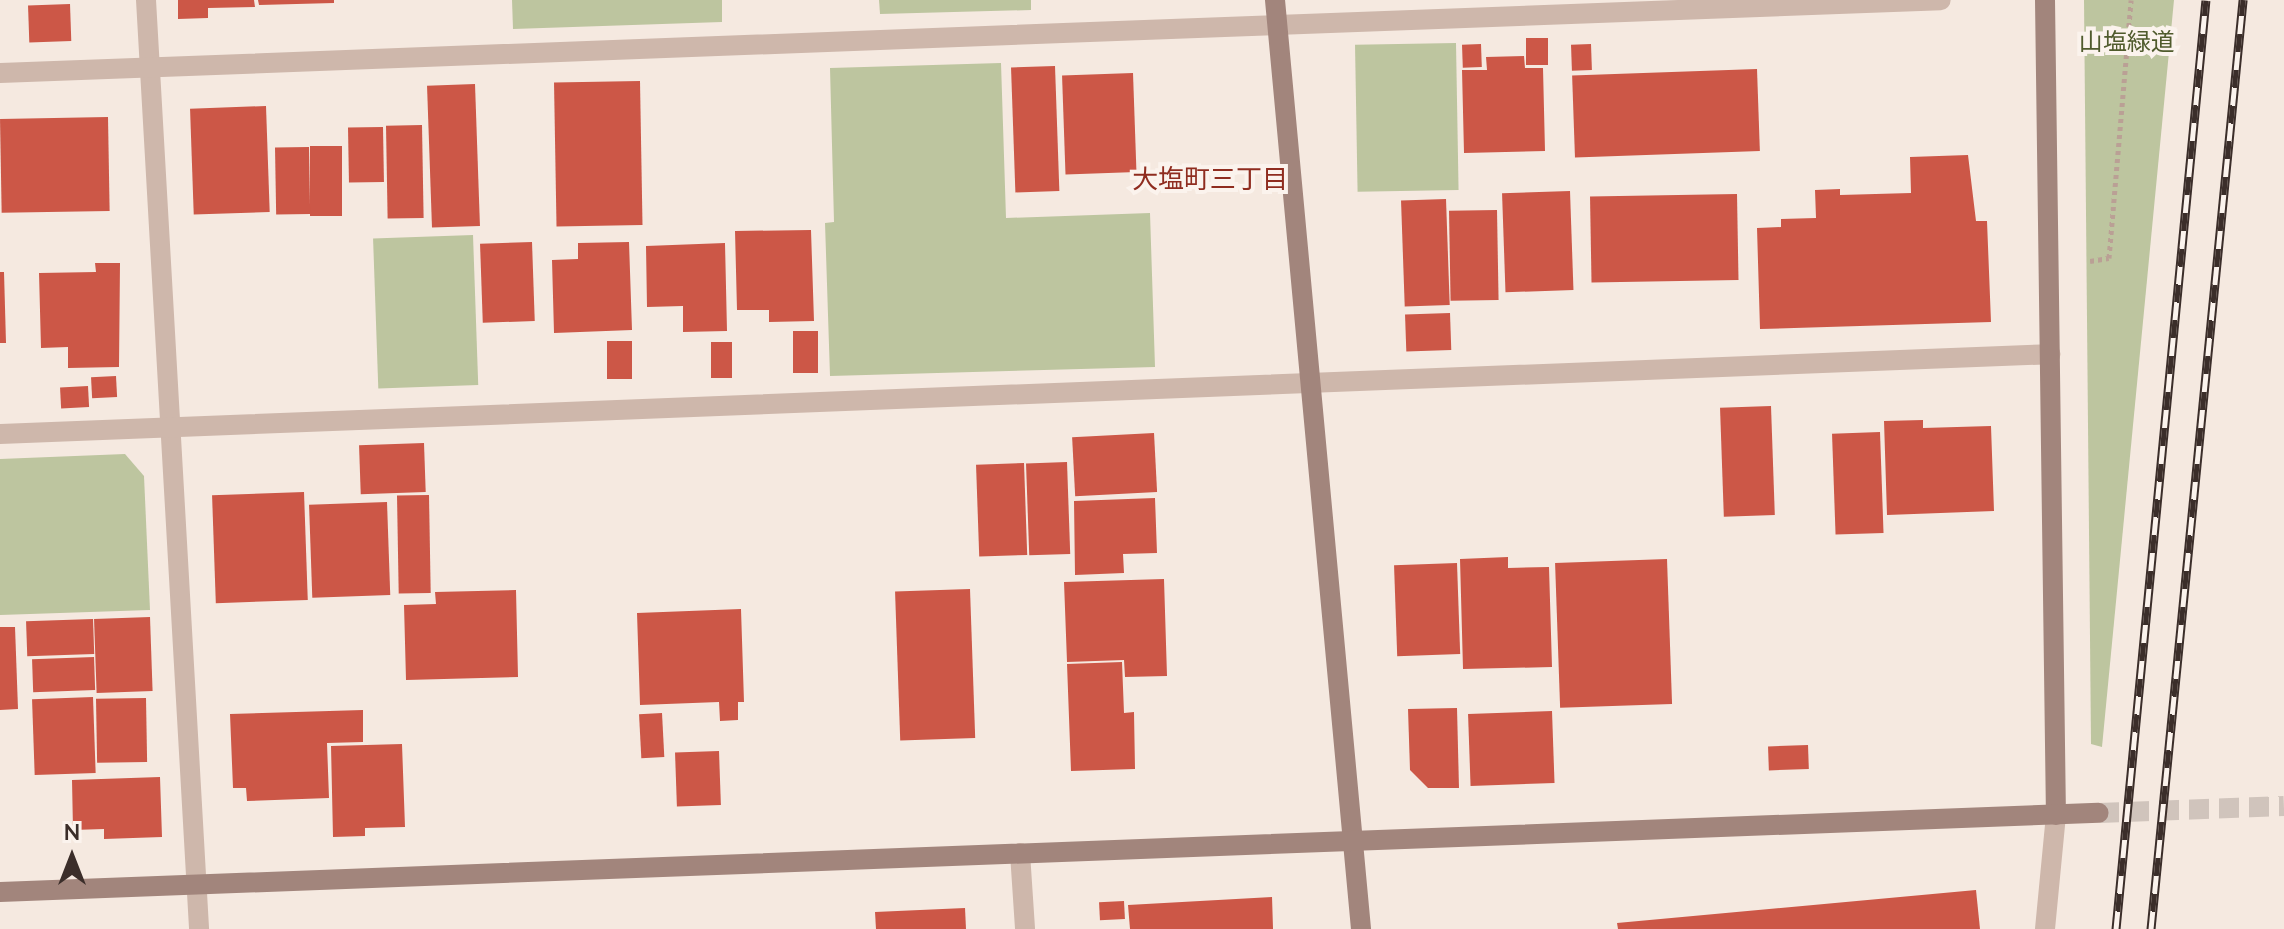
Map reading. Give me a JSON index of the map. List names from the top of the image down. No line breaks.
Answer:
{"districts":["大塩町三丁目"],"parks":["山塩緑道"],"north":"top"}
